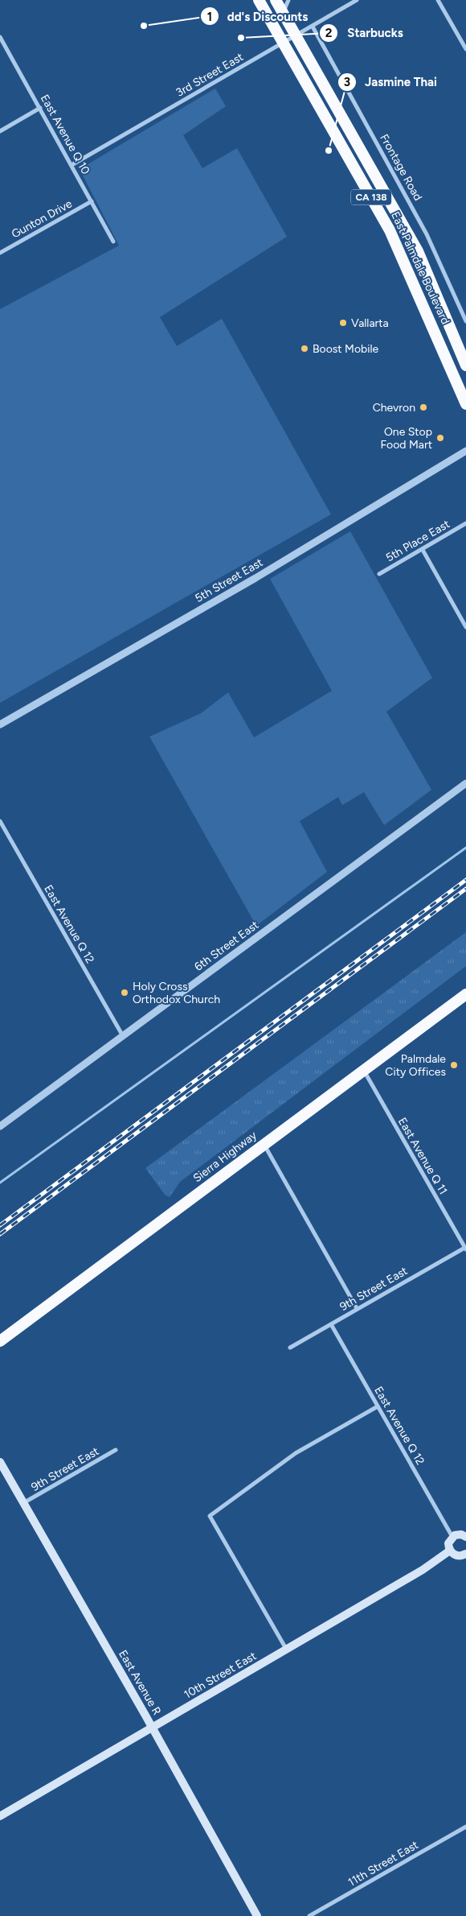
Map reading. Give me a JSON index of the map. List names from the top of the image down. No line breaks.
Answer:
{"streets":{"highway":["CA 138","East Palmdale Boulevard","Sierra Highway"],"main road":["10th Street East","East Avenue R"],"street":["3rd Street East","East Avenue Q 10","Frontage Road","Gunton Drive","5th Place East","5th Street East","East Avenue Q 12","6th Street East","East Avenue Q 11","9th Street East","11th Street East"]},"crossings":[["3rd Street East","East Avenue Q 10"],["3rd Street East","Frontage Road"],["3rd Street East","East Palmdale Boulevard"],["East Avenue Q 10","Gunton Drive"],["East Avenue Q 12","6th Street East"],["East Avenue Q 12","9th Street East"],["East Avenue Q 11","Sierra Highway"],["East Avenue Q 11","9th Street East"],["9th Street East","East Avenue R"],["10th Street East","East Avenue R"]],"places":["dd's Discounts","Starbucks","Jasmine Thai","Vallarta","Boost Mobile","Chevron","One Stop Food Mart","Holy Cross Orthodox Church","Palmdale City Offices"]}
